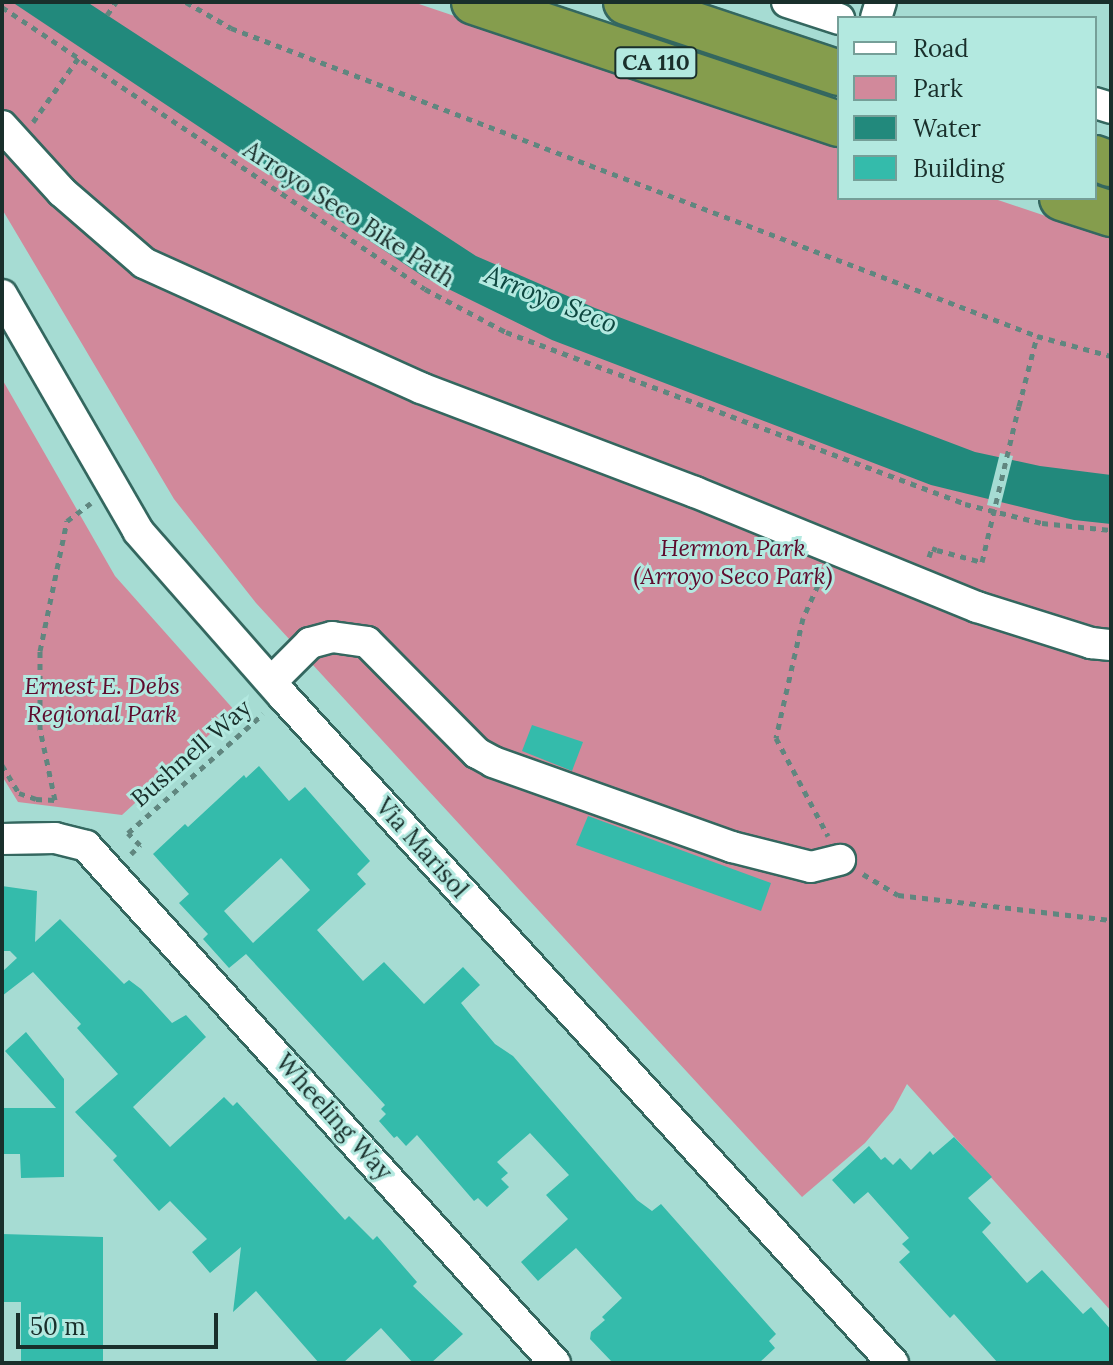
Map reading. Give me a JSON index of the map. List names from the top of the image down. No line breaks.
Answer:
{"streets":{"highway":["CA 110"],"street":["Via Marisol","Wheeling Way"],"path":["Arroyo Seco Bike Path","Bushnell Way"]},"crossings":[["Bushnell Way","Via Marisol"],["Bushnell Way","Wheeling Way"]],"water":["Arroyo Seco"],"parks":["Hermon Park (Arroyo Seco Park)","Ernest E. Debs Regional Park"],"legend":["Road","Park","Water","Building"],"scale_bar":"50 m"}
